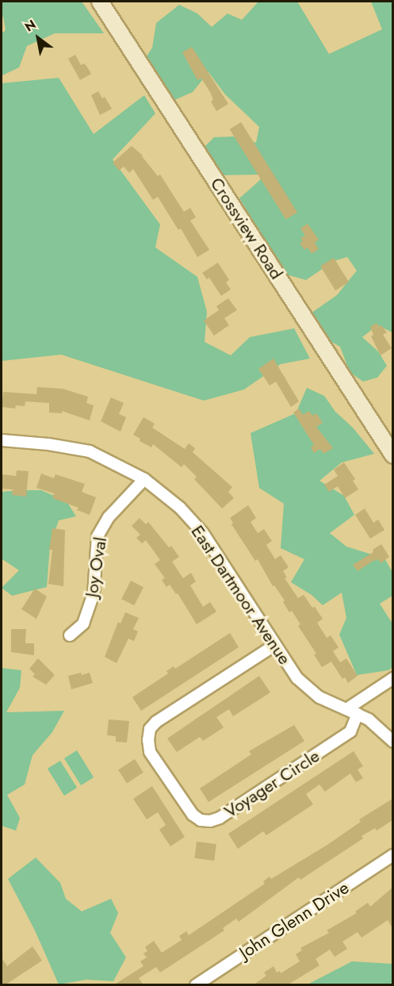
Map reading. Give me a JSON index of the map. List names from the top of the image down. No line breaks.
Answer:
{"streets":{"street":["Crossview Road","Joy Oval","East Dartmoor Avenue","Voyager Circle","John Glenn Drive"]},"crossings":[["Joy Oval","East Dartmoor Avenue"],["East Dartmoor Avenue","Voyager Circle"]],"north":"top left"}
